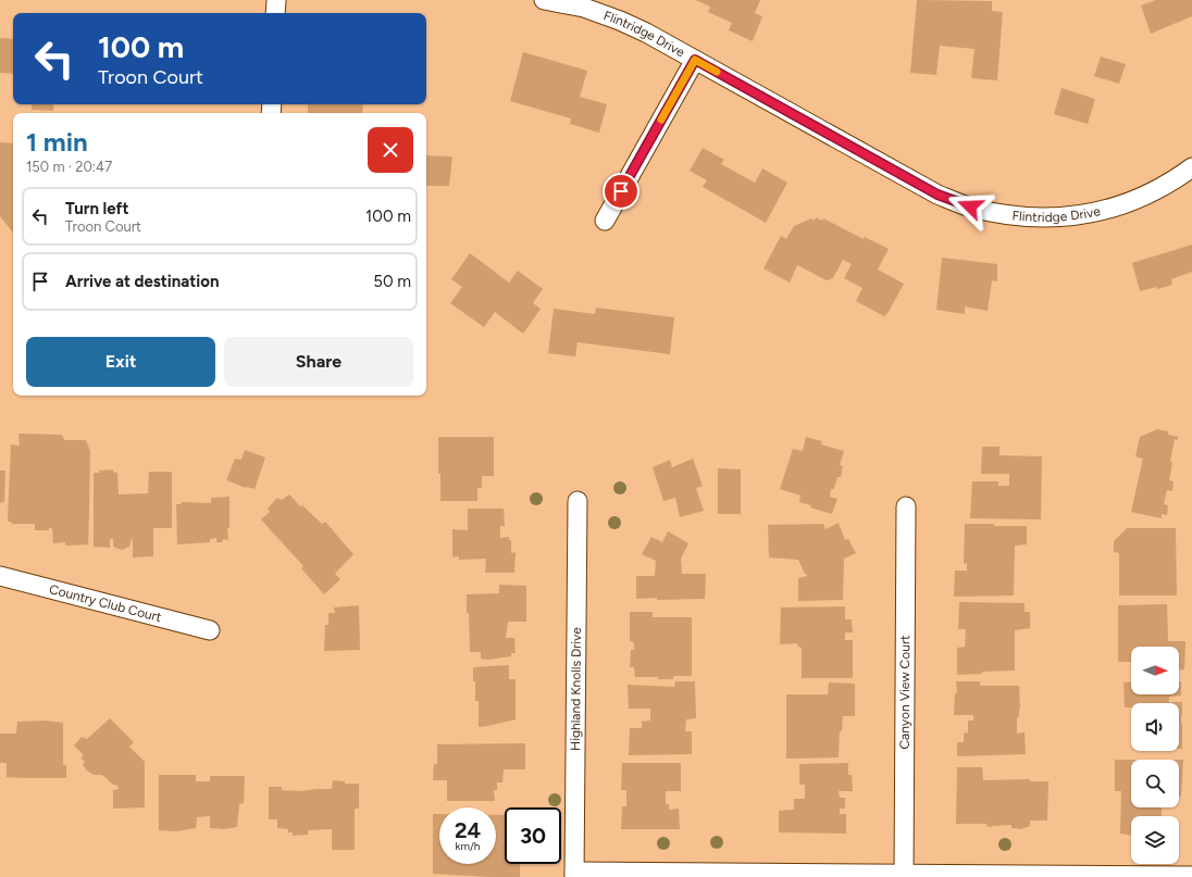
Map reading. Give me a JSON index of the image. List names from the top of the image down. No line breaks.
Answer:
{"streets":{"street":["Flintridge Drive","Country Club Court","Highland Knolls Drive","Canyon View Court"]},"north":"right","page":{"turn":["100 m","Troon Court"],"heading":["1 min","150 m · 20:47"],"list":[{"name":"Turn left","note":"Troon Court","value":"100 m"},{"name":"Arrive at destination","value":"50 m"}],"buttons":["Exit","Share"],"speed":"24 km/h","limit":"30"}}
